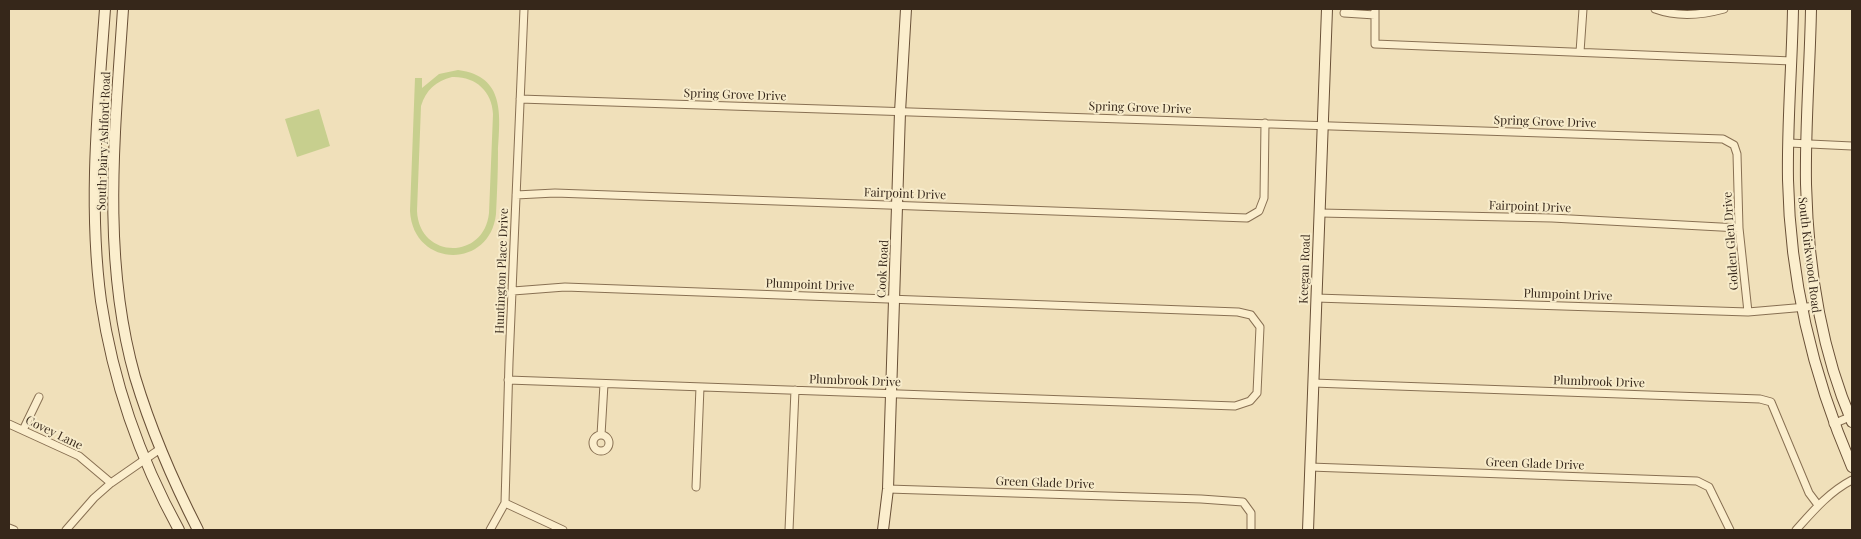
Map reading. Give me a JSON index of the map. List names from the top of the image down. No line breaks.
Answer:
{"streets":{"main road":["South Dairy Ashford Road","South Kirkwood Road","Cook Road","Keegan Road"],"street":["Spring Grove Drive","Fairpoint Drive","Golden Glen Drive","Huntington Place Drive","Plumpoint Drive","Plumbrook Drive","Covey Lane","Green Glade Drive"]},"crossings":[["Spring Grove Drive","Fairpoint Drive"],["Spring Grove Drive","Golden Glen Drive"],["Spring Grove Drive","Cook Road"],["Spring Grove Drive","Keegan Road"],["Spring Grove Drive","Huntington Place Drive"],["Fairpoint Drive","Golden Glen Drive"],["Fairpoint Drive","Cook Road"],["Fairpoint Drive","Keegan Road"],["Fairpoint Drive","Huntington Place Drive"],["Golden Glen Drive","Plumpoint Drive"],["South Kirkwood Road","Plumpoint Drive"],["Cook Road","Plumpoint Drive"],["Cook Road","Plumbrook Drive"],["Cook Road","Green Glade Drive"],["Keegan Road","Plumpoint Drive"],["Keegan Road","Plumbrook Drive"],["Keegan Road","Green Glade Drive"],["Huntington Place Drive","Plumpoint Drive"],["Huntington Place Drive","Plumbrook Drive"],["Plumpoint Drive","Plumbrook Drive"]]}
